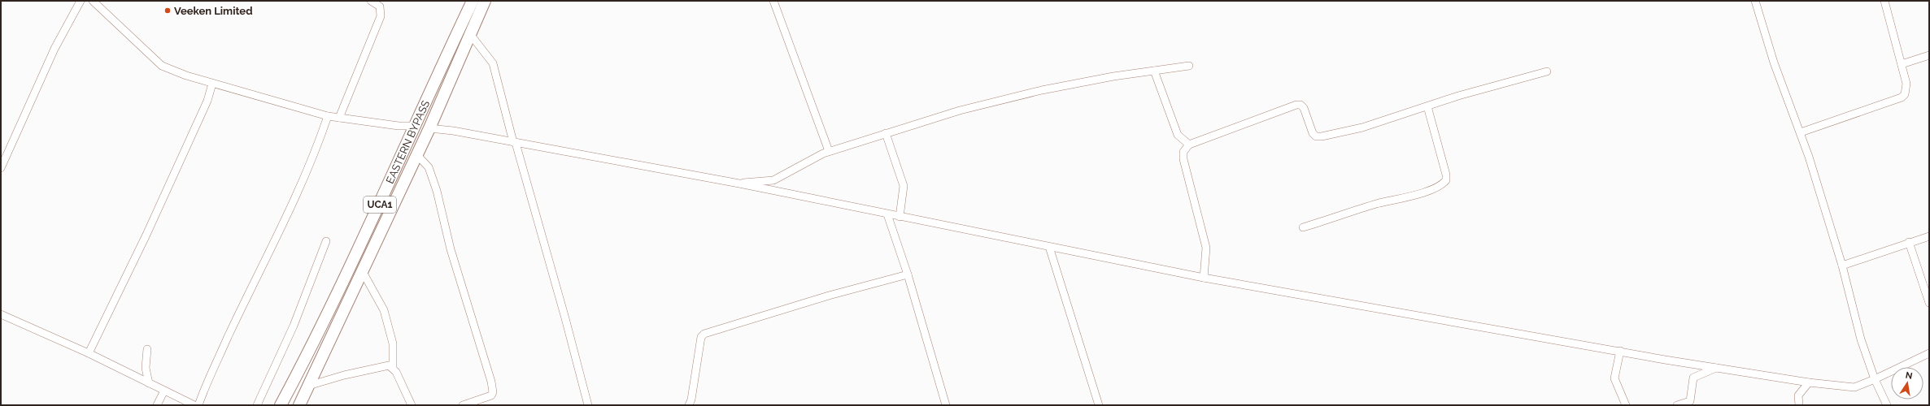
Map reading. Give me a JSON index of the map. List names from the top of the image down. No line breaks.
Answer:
{"streets":{"main road":["EASTERN BYPASS","UCA1"]},"places":["Veeken Limited"],"north":"top"}
